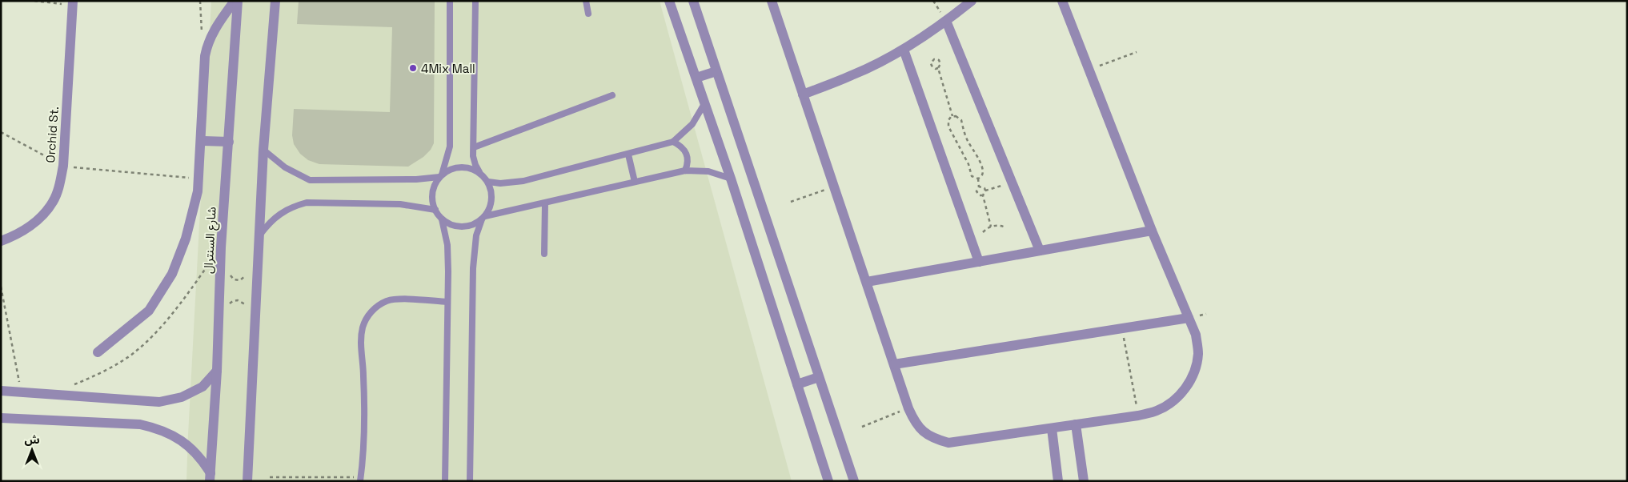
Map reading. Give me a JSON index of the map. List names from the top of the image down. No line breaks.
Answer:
{"streets":{"street":["Orchid St.","شارع السنترال"]},"places":["4Mix Mall"],"north":"top"}
